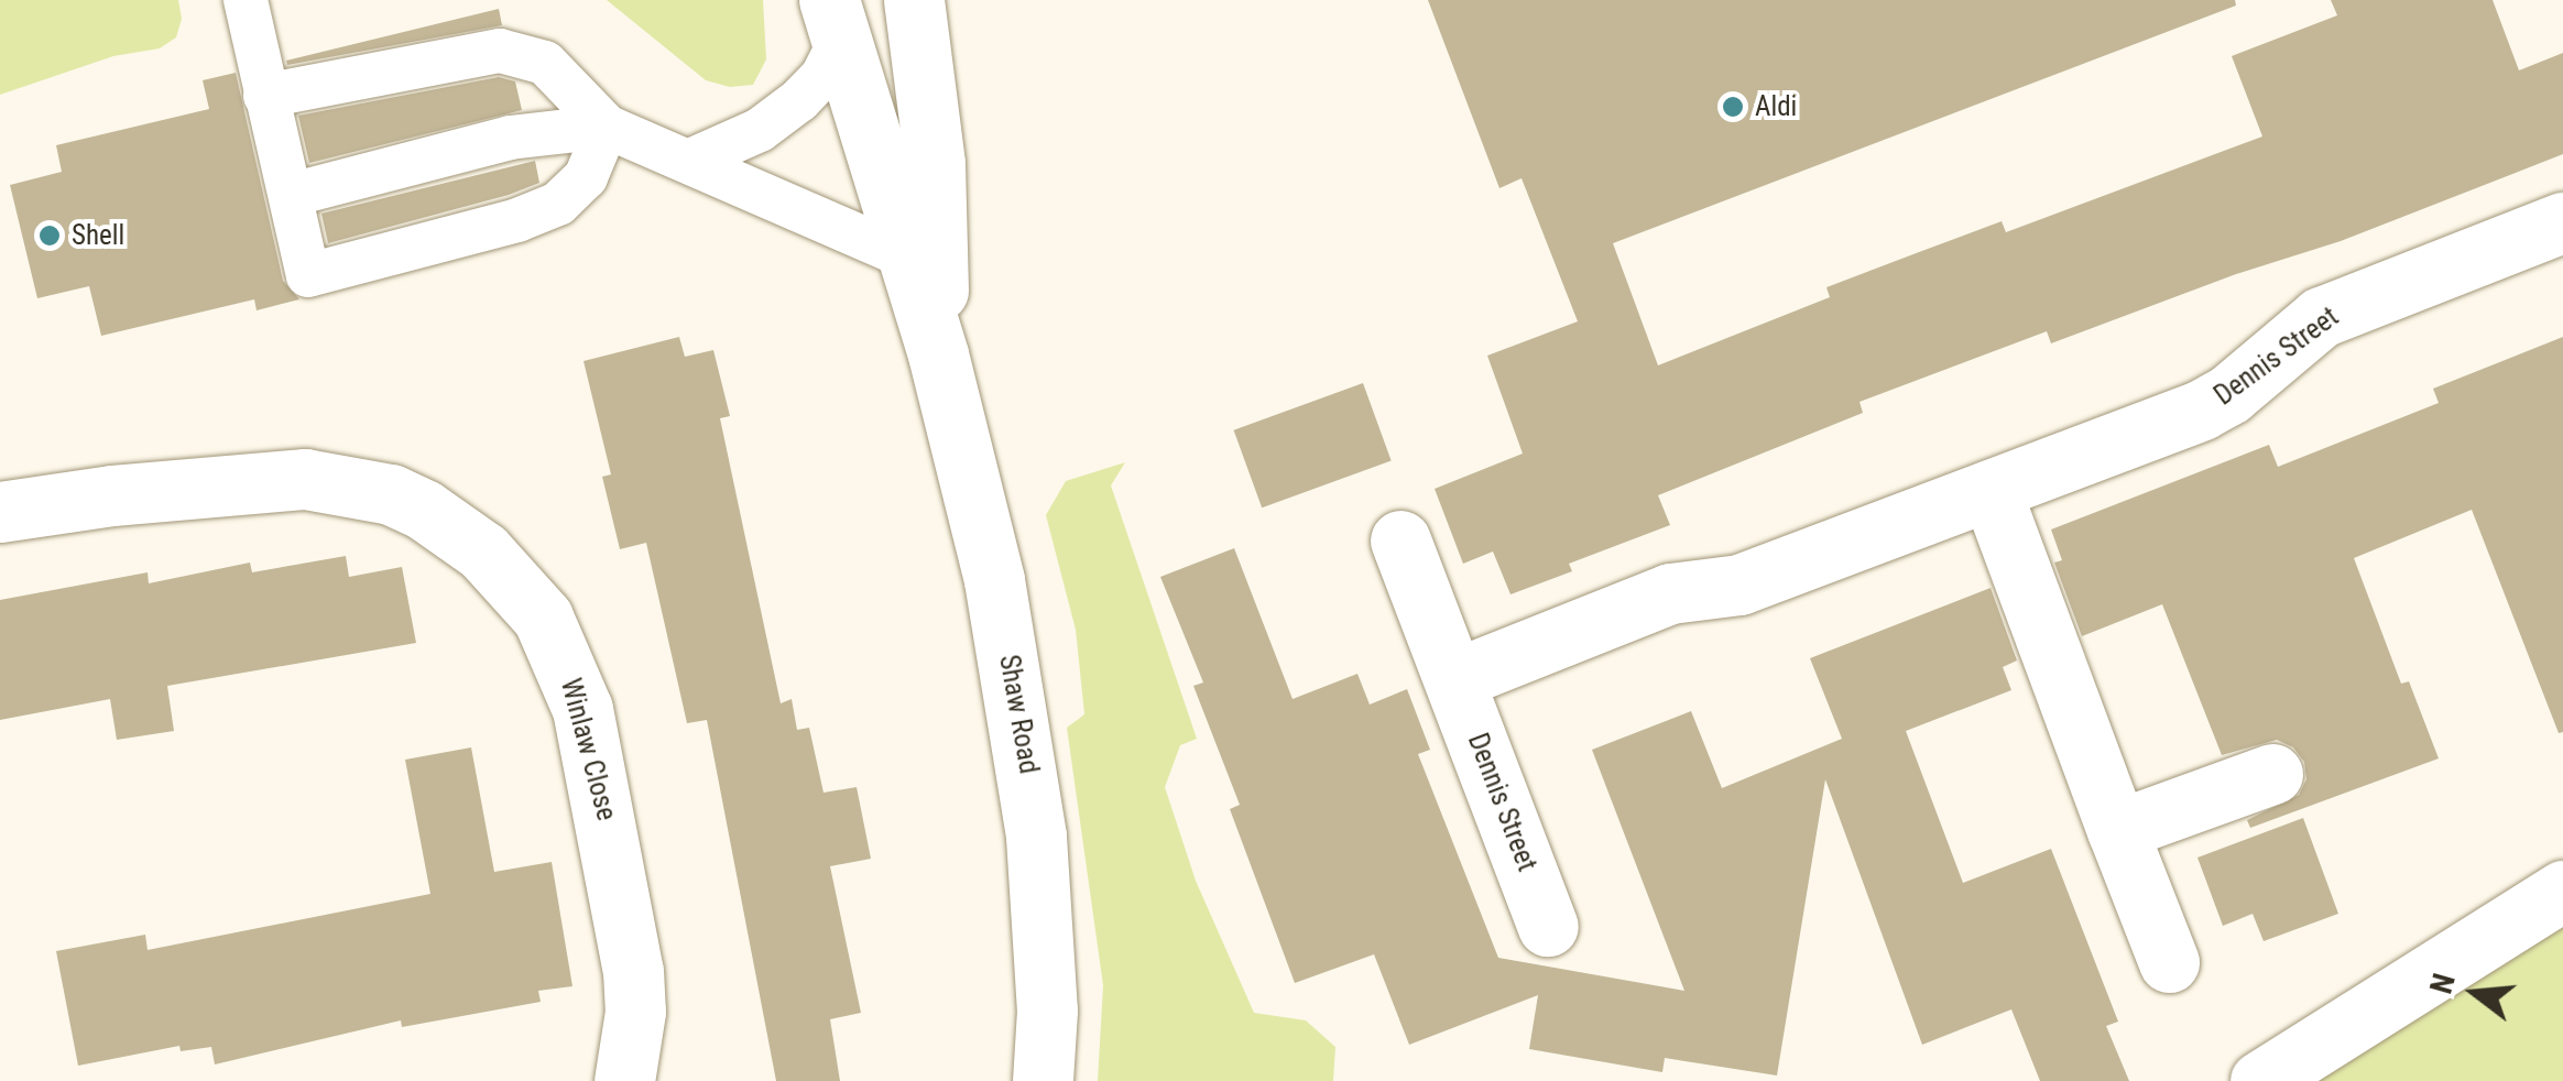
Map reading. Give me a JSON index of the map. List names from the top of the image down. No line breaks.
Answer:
{"streets":{"street":["Dennis Street","Shaw Road","Winlaw Close"]},"places":["Aldi","Shell"],"north":"left"}
